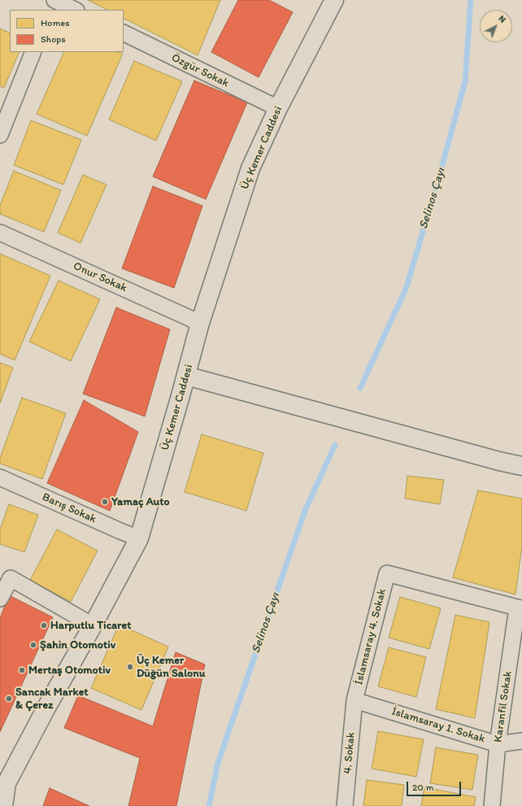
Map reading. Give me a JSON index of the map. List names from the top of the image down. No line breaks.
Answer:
{"streets":{"main road":["Üç Kemer Caddesi"],"street":["Özgür Sokak","Onur Sokak","Barış Sokak","İslamsaray 4. Sokak","Karanfil Sokak","İslamsaray 1. Sokak","4. Sokak"]},"crossings":[["Özgür Sokak","Üç Kemer Caddesi"],["Üç Kemer Caddesi","Onur Sokak"],["Üç Kemer Caddesi","Barış Sokak"],["İslamsaray 4. Sokak","Karanfil Sokak"],["İslamsaray 4. Sokak","İslamsaray 1. Sokak"],["İslamsaray 4. Sokak","4. Sokak"],["Karanfil Sokak","İslamsaray 1. Sokak"],["İslamsaray 1. Sokak","4. Sokak"]],"water":["Selinos Çayı"],"places":["Yamaç Auto","Harputlu Ticaret","Şahin Otomotiv","Üç Kemer Düğün Salonu","Mertaş Otomotiv","Sancak Market & Çerez"],"legend":["Homes","Shops"],"scale_bar":"20 m","north":"top right"}
